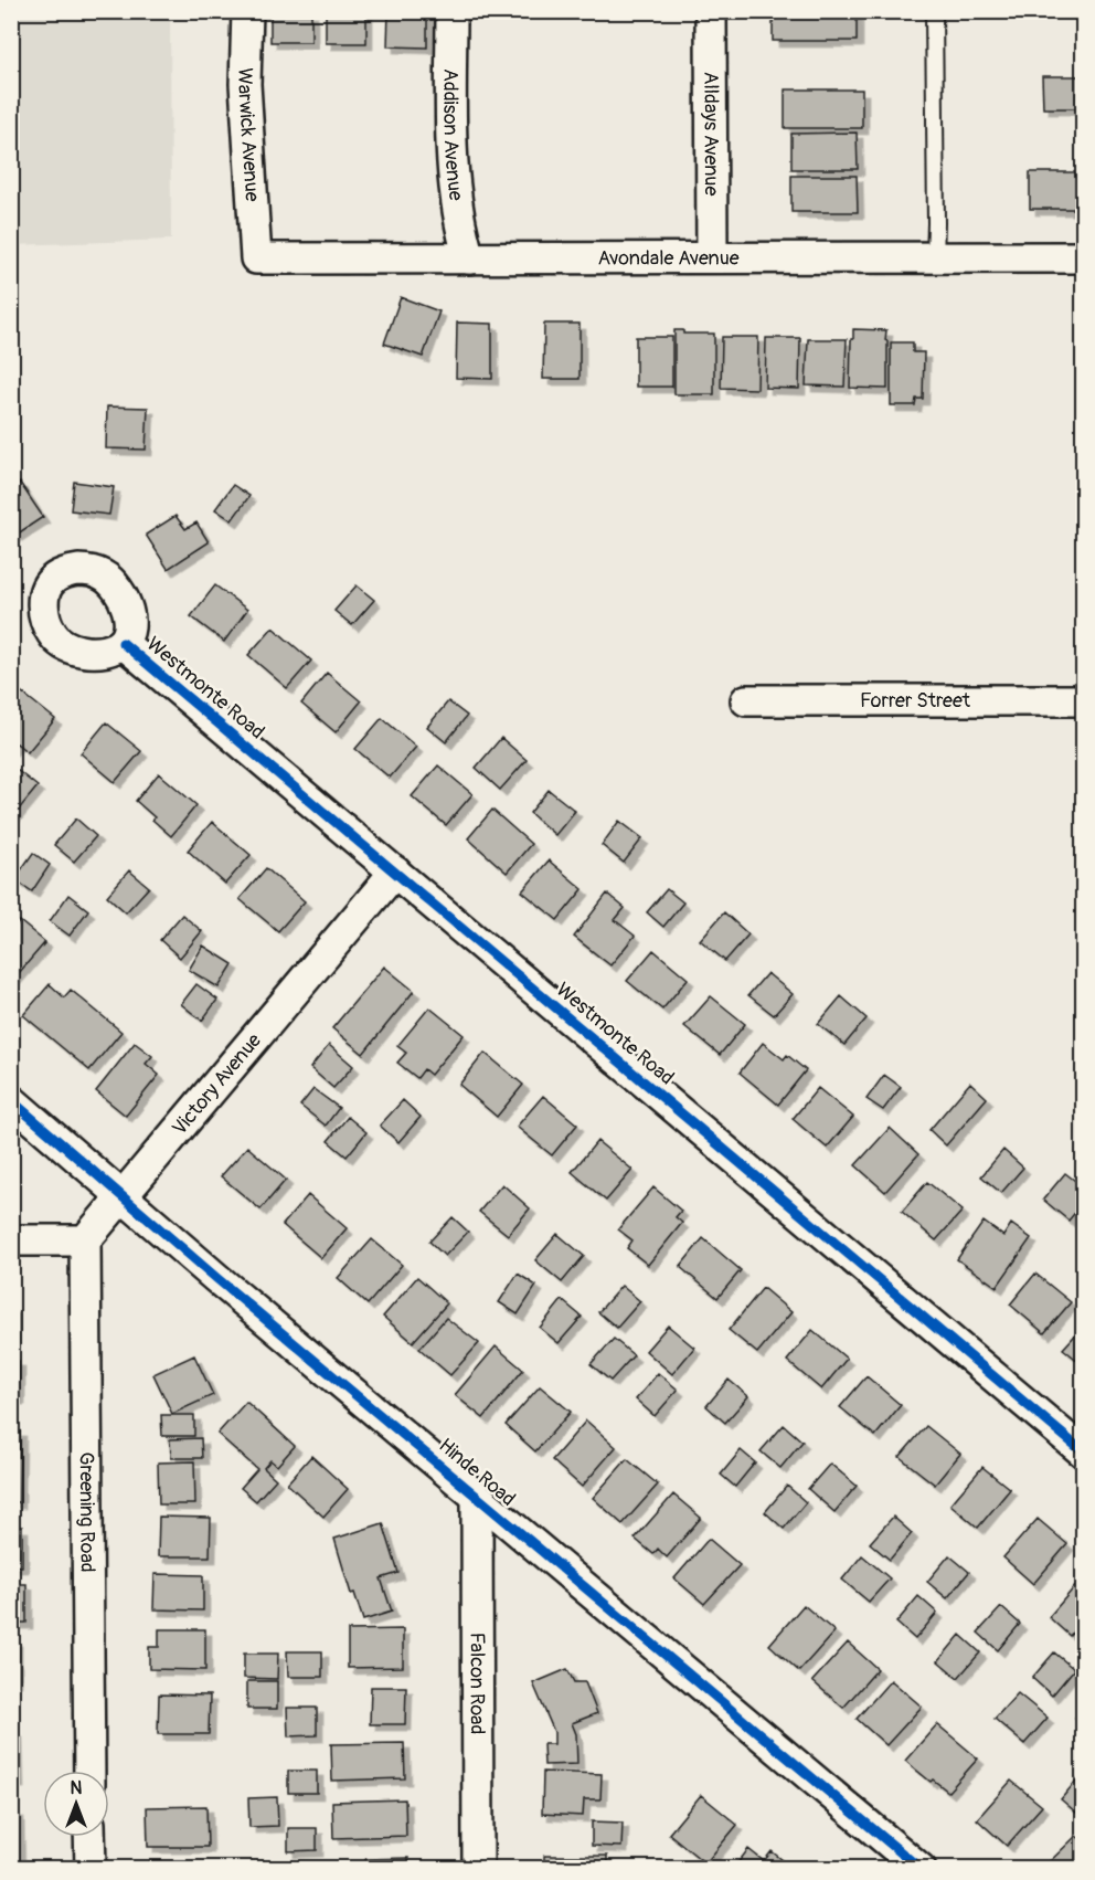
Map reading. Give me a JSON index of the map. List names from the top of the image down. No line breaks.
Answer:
{"streets":{"street":["Warwick Avenue","Alldays Avenue","Addison Avenue","Avondale Avenue","Westmonte Road","Forrer Street","Victory Avenue","Hinde Road","Greening Road","Falcon Road"]},"crossings":[["Warwick Avenue","Avondale Avenue"],["Alldays Avenue","Avondale Avenue"],["Addison Avenue","Avondale Avenue"],["Westmonte Road","Victory Avenue"],["Victory Avenue","Hinde Road"],["Victory Avenue","Greening Road"],["Hinde Road","Falcon Road"]],"north":"top"}
